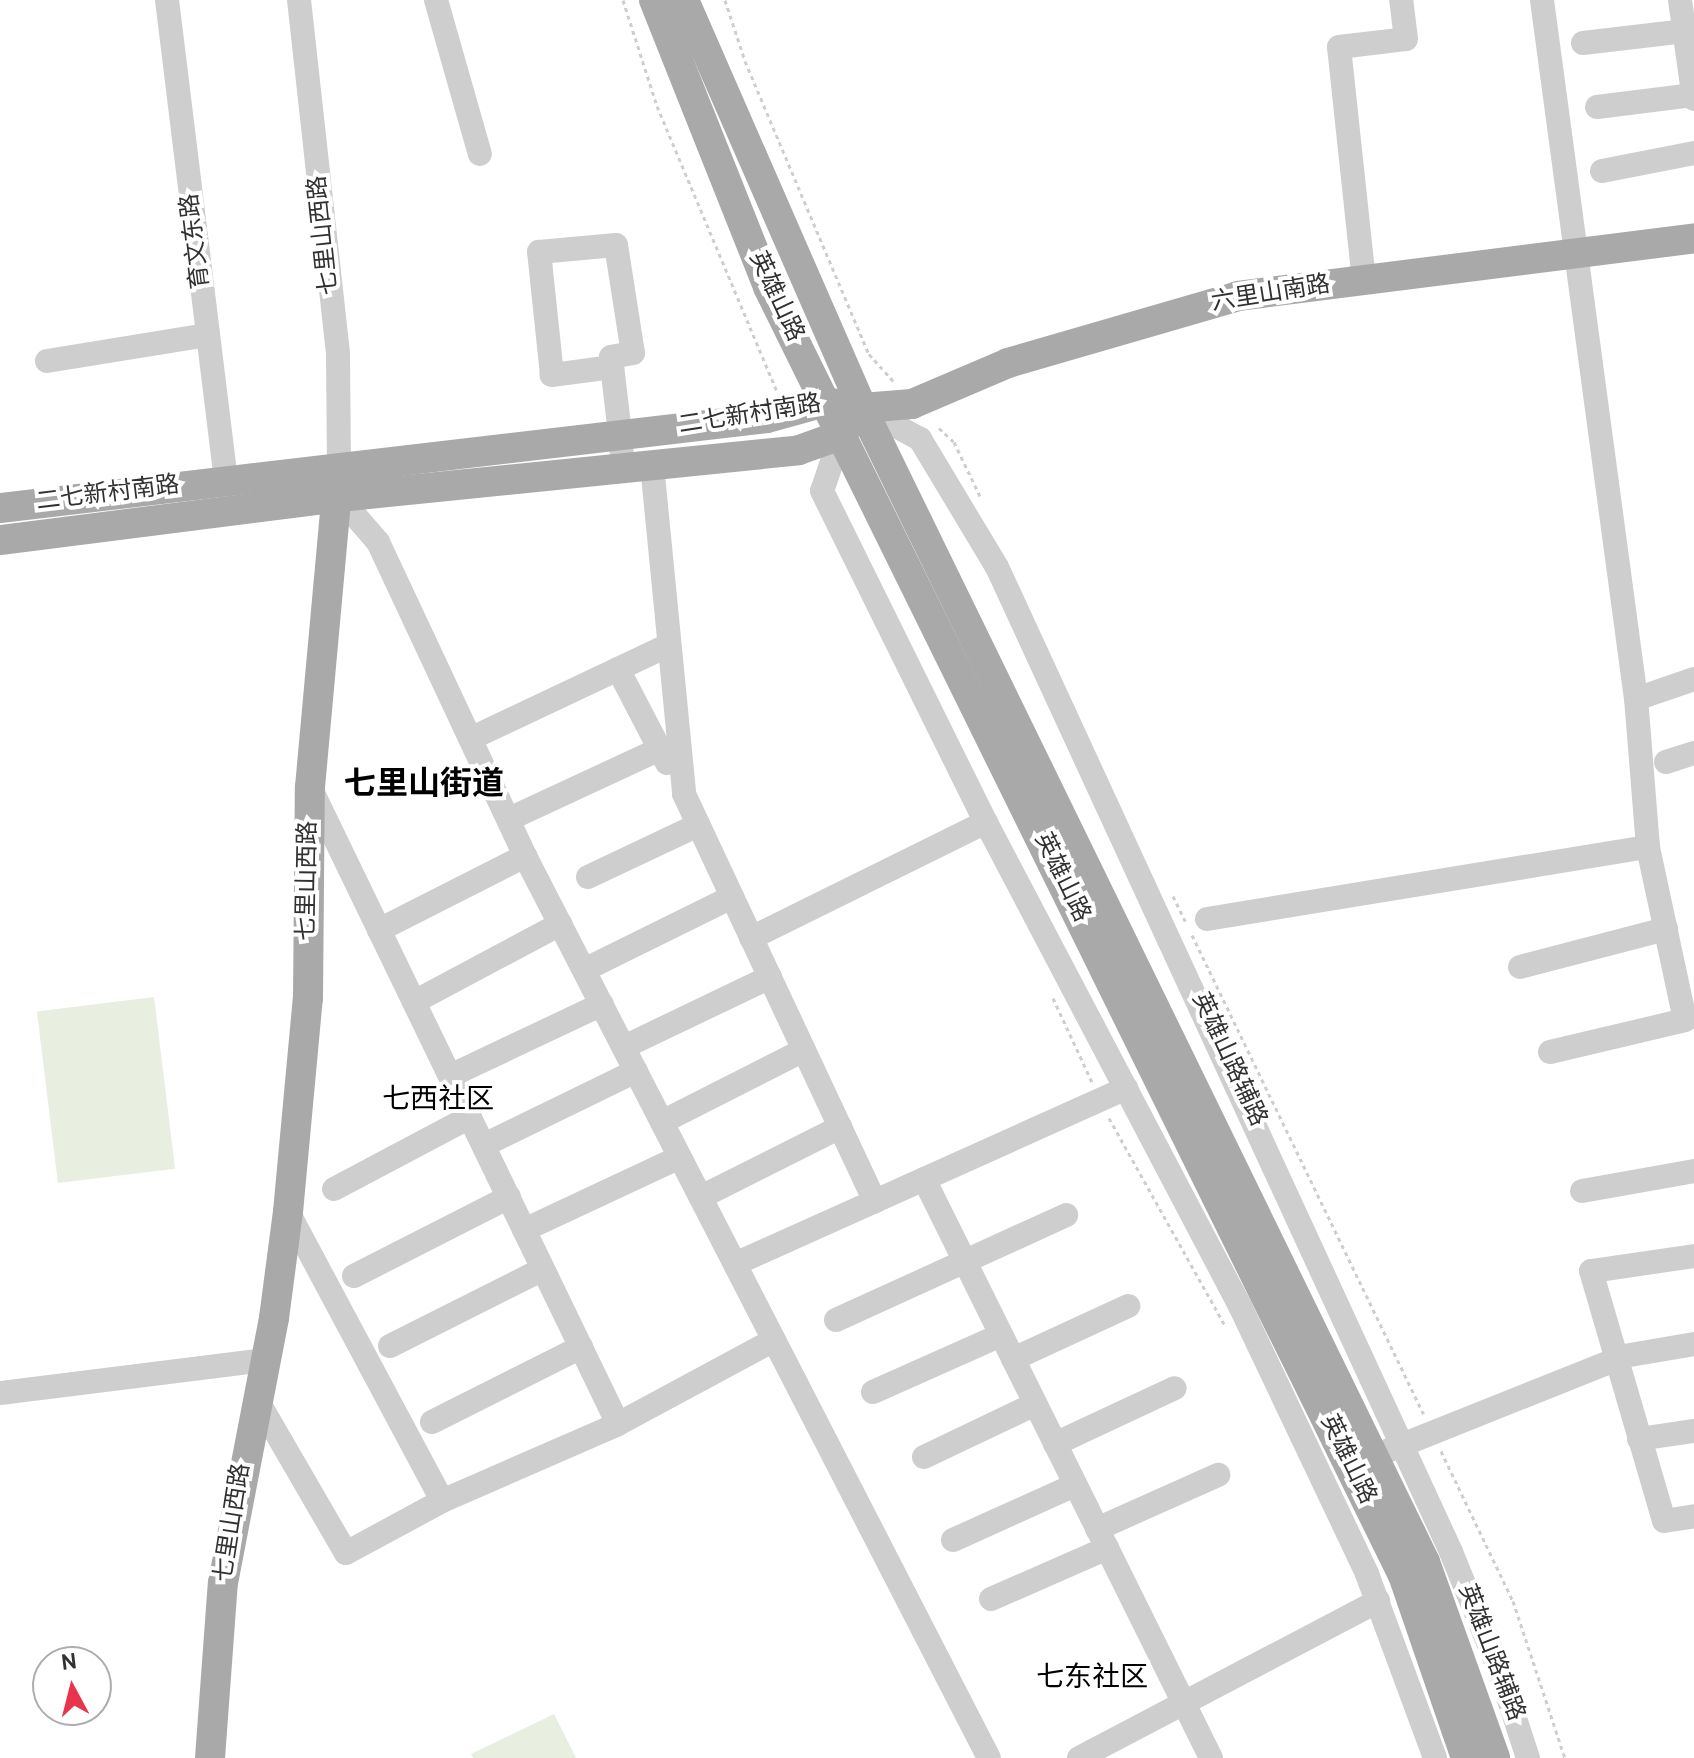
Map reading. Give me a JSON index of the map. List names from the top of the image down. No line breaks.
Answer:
{"streets":{"main road":["七里山西路","六里山南路","英雄山路","二七新村南路"],"street":["育文东路","英雄山路辅路"]},"crossings":[["七里山西路","二七新村南路"],["育文东路","二七新村南路"],["六里山南路","英雄山路"],["六里山南路","二七新村南路"],["六里山南路","英雄山路辅路"],["英雄山路","二七新村南路"],["英雄山路","英雄山路辅路"],["二七新村南路","英雄山路辅路"]],"districts":["七里山街道","七西社区","七东社区"],"north":"top"}
